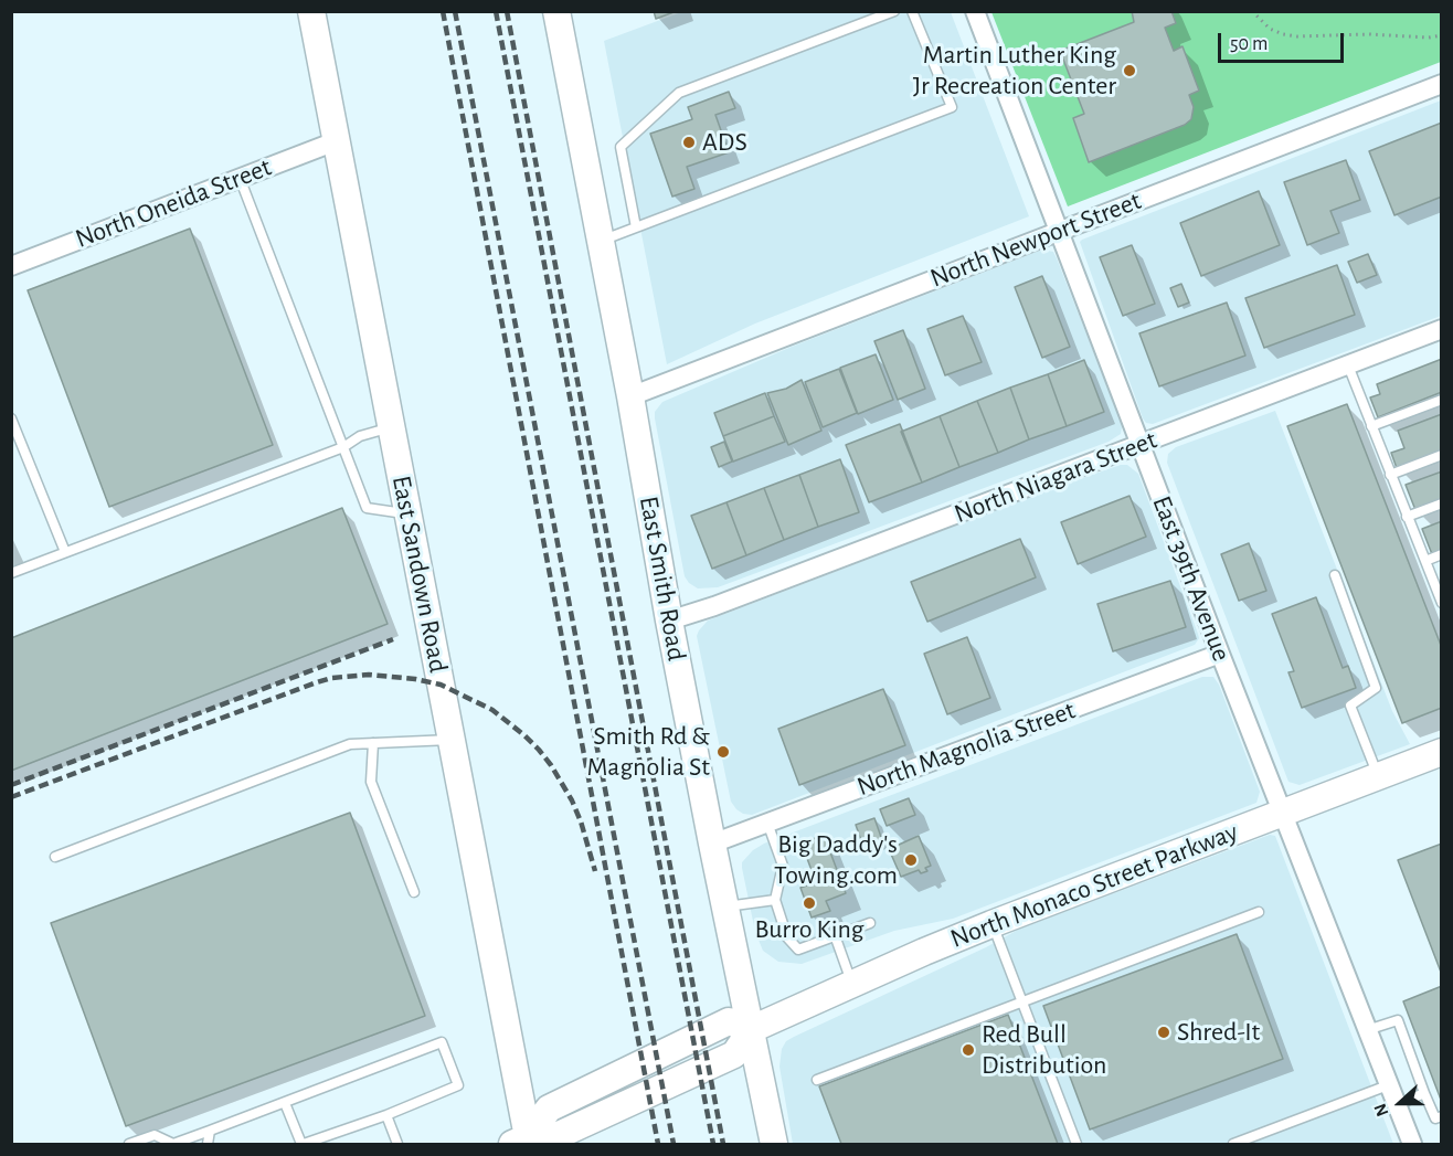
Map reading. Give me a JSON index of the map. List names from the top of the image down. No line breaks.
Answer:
{"streets":{"street":["North Oneida Street","North Newport Street","North Niagara Street","East Sandown Road","East Smith Road","East 39th Avenue","North Magnolia Street","North Monaco Street Parkway"]},"crossings":[["North Oneida Street","East Sandown Road"],["North Newport Street","East Smith Road"],["North Newport Street","East 39th Avenue"],["North Niagara Street","East Smith Road"],["North Niagara Street","East 39th Avenue"],["East Smith Road","North Magnolia Street"],["East Smith Road","North Monaco Street Parkway"],["East 39th Avenue","North Magnolia Street"],["East 39th Avenue","North Monaco Street Parkway"]],"places":["Martin Luther King Jr Recreation Center","ADS","Smith Rd & Magnolia St","Big Daddy's Towing.com","Burro King","Shred-It","Red Bull Distribution"],"scale_bar":"50 m","north":"left"}
